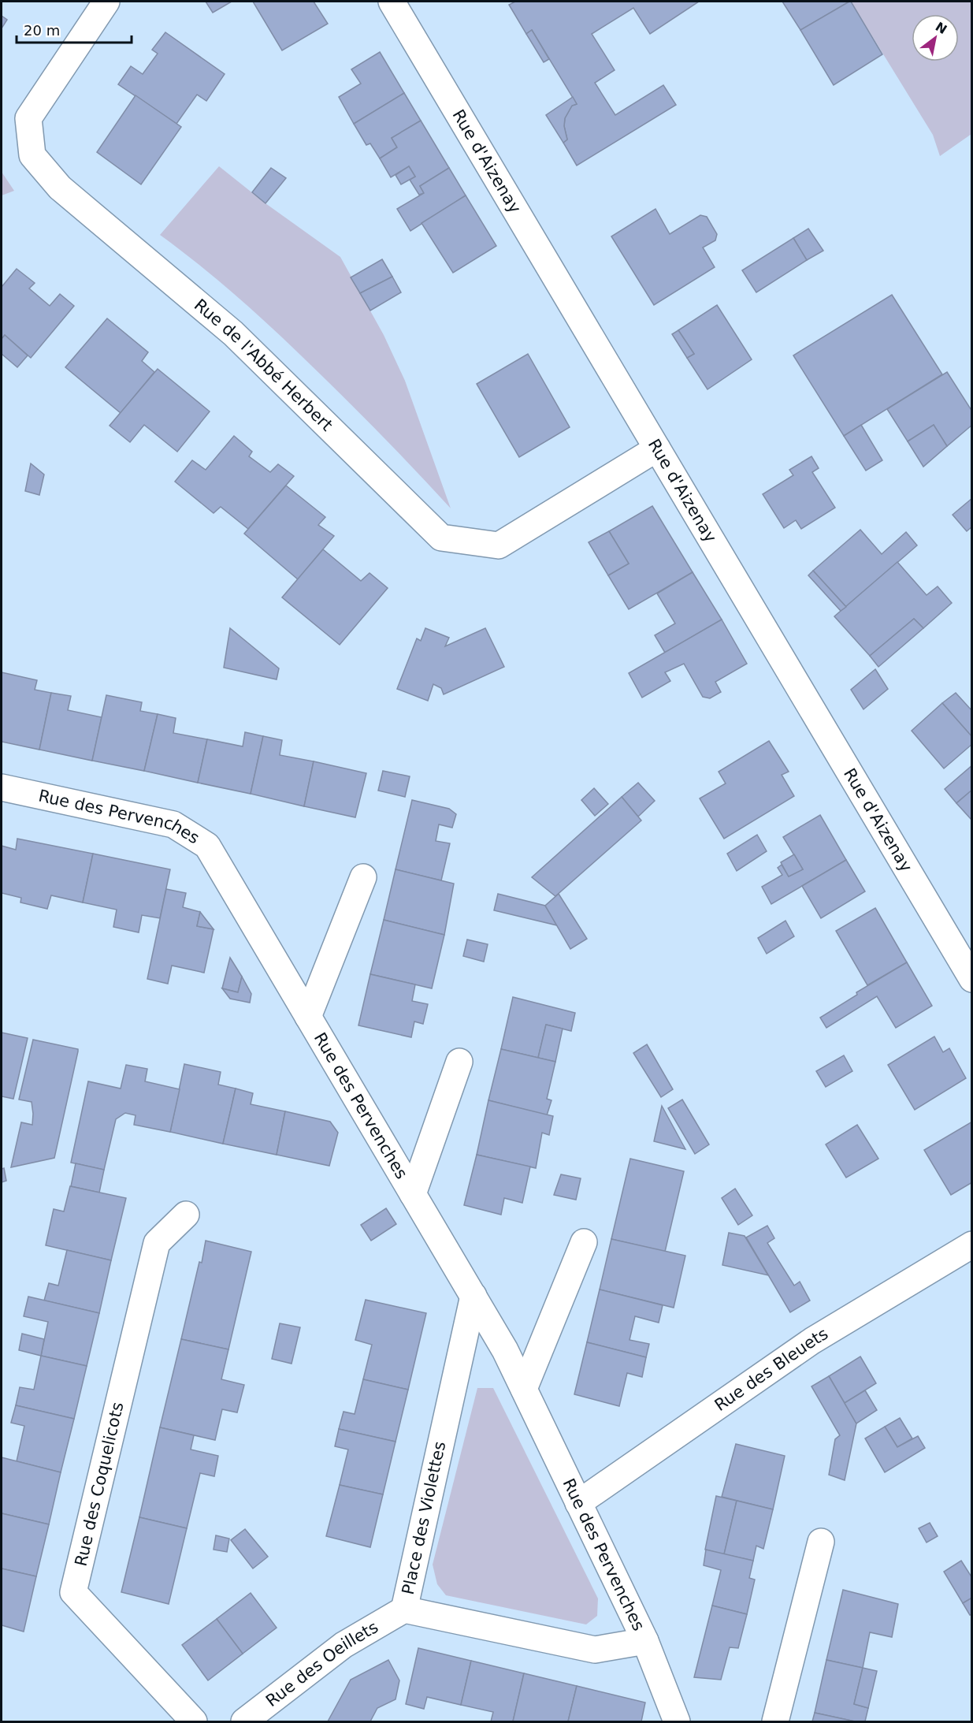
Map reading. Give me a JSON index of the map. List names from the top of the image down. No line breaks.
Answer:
{"streets":{"street":["Rue d'Aizenay","Rue de l'Abbé Herbert","Rue des Pervenches","Rue des Bleuets","Rue des Coquelicots","Place des Violettes","Rue des Oeillets"]},"crossings":[["Rue d'Aizenay","Rue de l'Abbé Herbert"],["Rue des Pervenches","Rue des Bleuets"],["Rue des Pervenches","Place des Violettes"],["Place des Violettes","Rue des Oeillets"]],"scale_bar":"20 m","north":"top right"}
